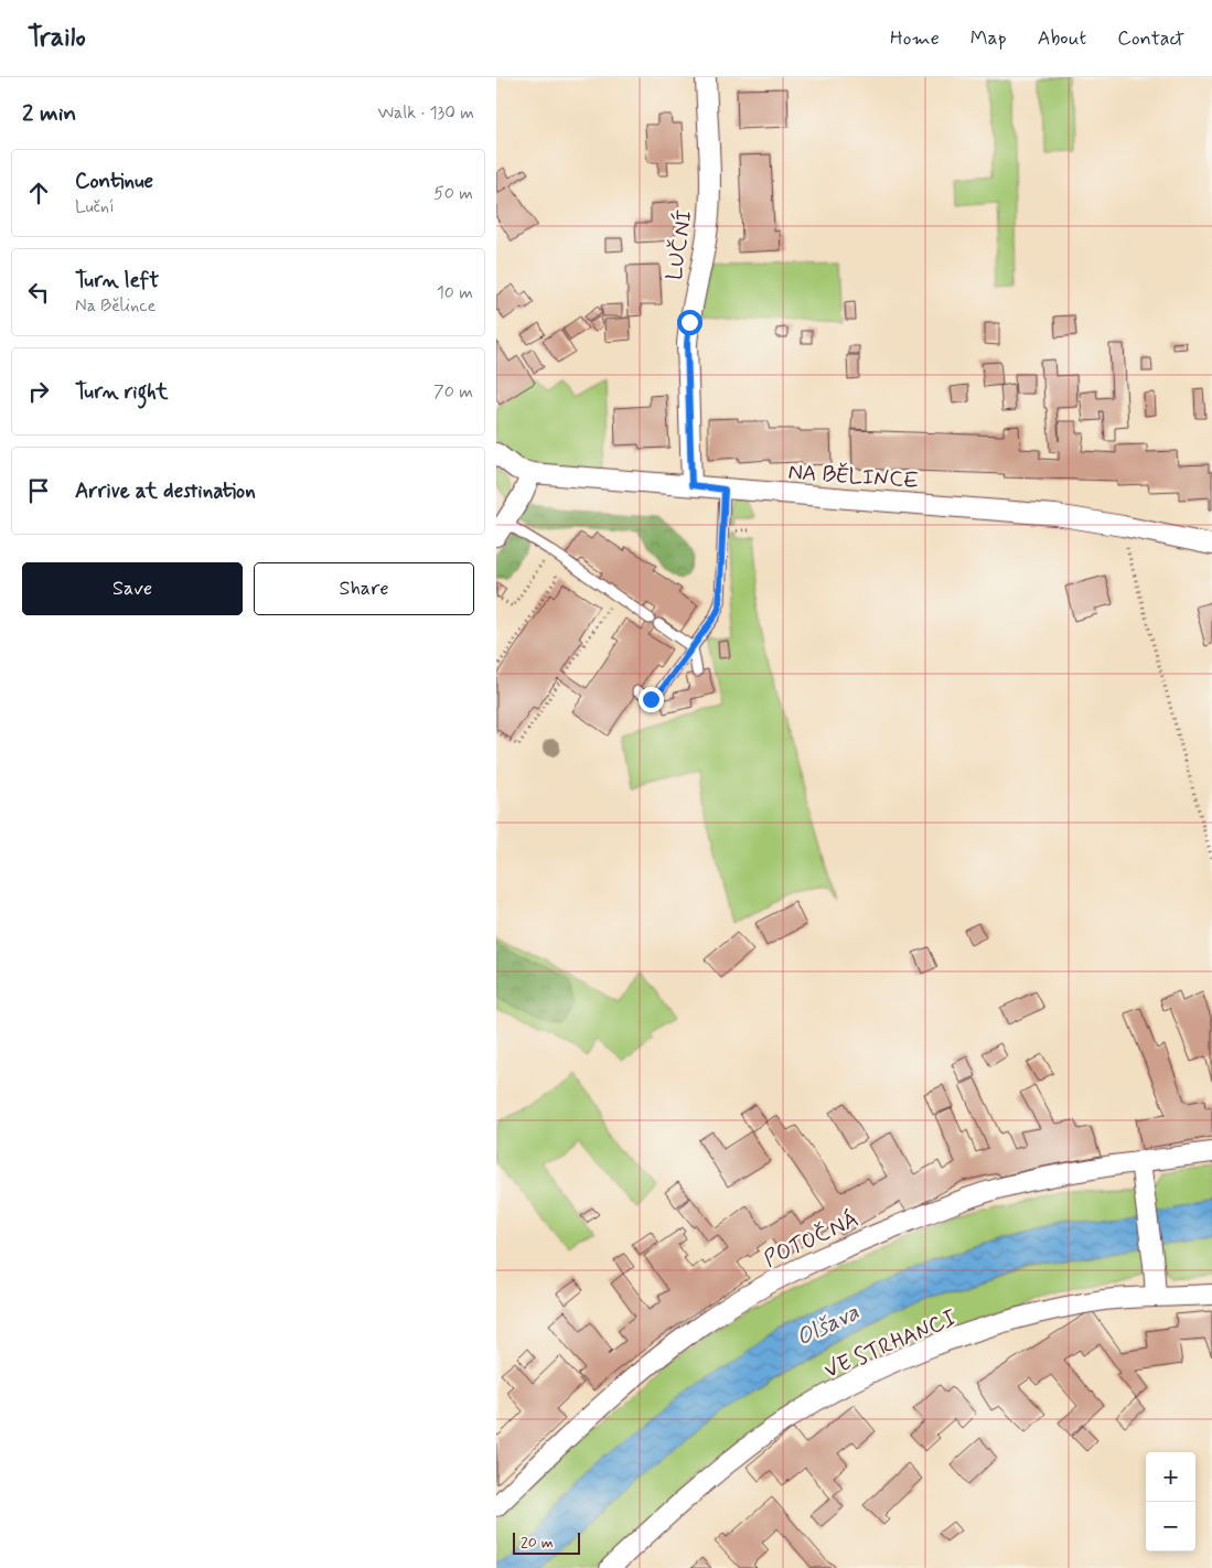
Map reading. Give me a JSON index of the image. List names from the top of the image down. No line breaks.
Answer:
{"streets":{"street":["LUČNÍ","NA BĚLINCE","POTOČNÁ","VE STRHANCI"]},"crossings":[["LUČNÍ","NA BĚLINCE"]],"water":["Olšava"],"scale_bar":"20 m","page":{"header":"Trailo","nav":["Home","Map","About","Contact"],"heading":["2 min","Walk · 130 m"],"list":[["Continue","Luční","50 m"],["Turn left","Na Bělince","10 m"],["Turn right","70 m"],"Arrive at destination"],"buttons":["Save","Share"],"map_buttons":["+","−"],"scale":"20 m"}}
